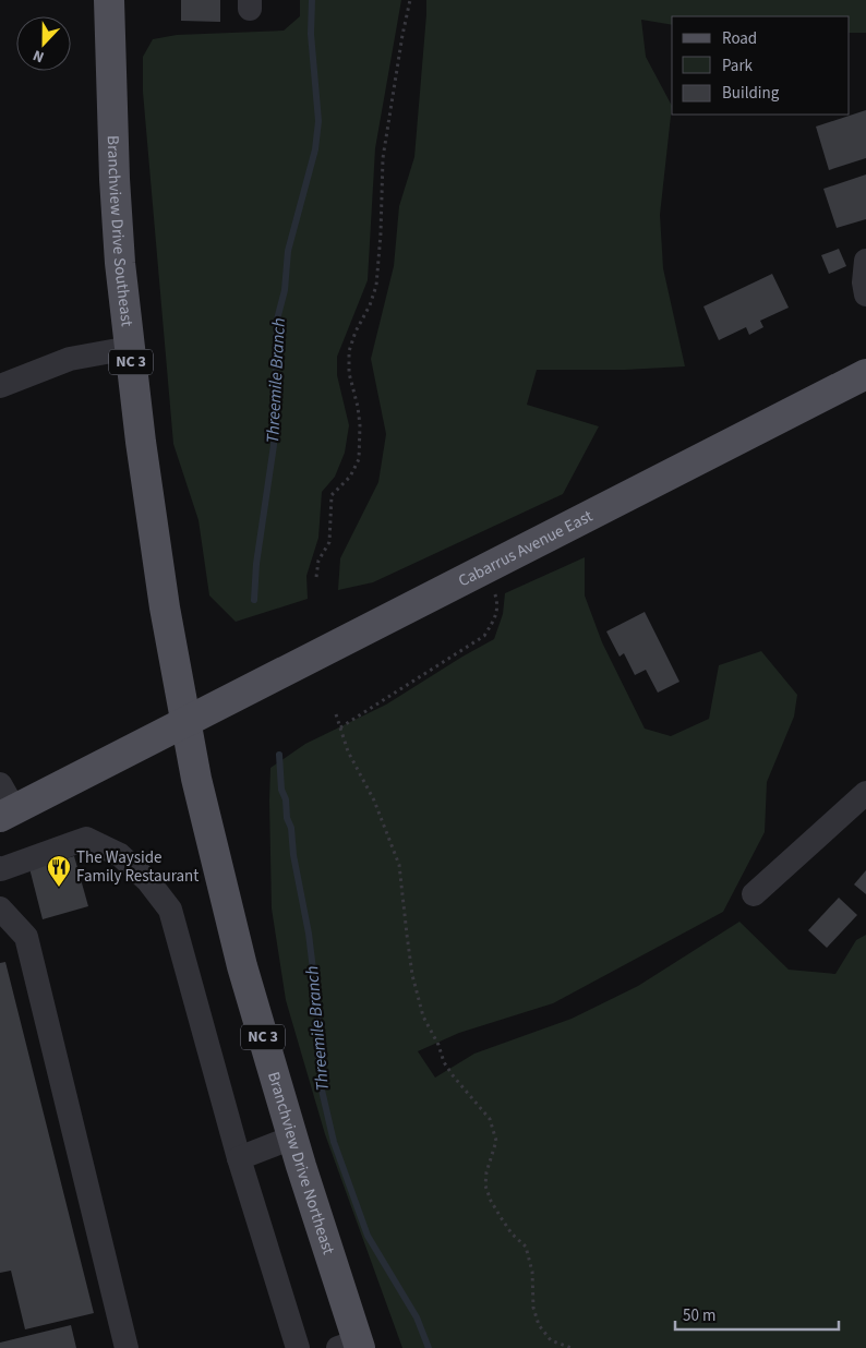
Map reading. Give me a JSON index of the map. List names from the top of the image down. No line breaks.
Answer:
{"streets":{"main road":["Branchview Drive Southeast","NC 3","Cabarrus Avenue East","Branchview Drive Northeast"]},"crossings":[["Branchview Drive Southeast","Cabarrus Avenue East"],["Branchview Drive Southeast","Branchview Drive Northeast"],["Cabarrus Avenue East","Branchview Drive Northeast"]],"water":["Threemile Branch"],"places":{"restaurant":["The Wayside Family Restaurant"]},"legend":["Road","Park","Building"],"scale_bar":"50 m","north":"bottom"}
